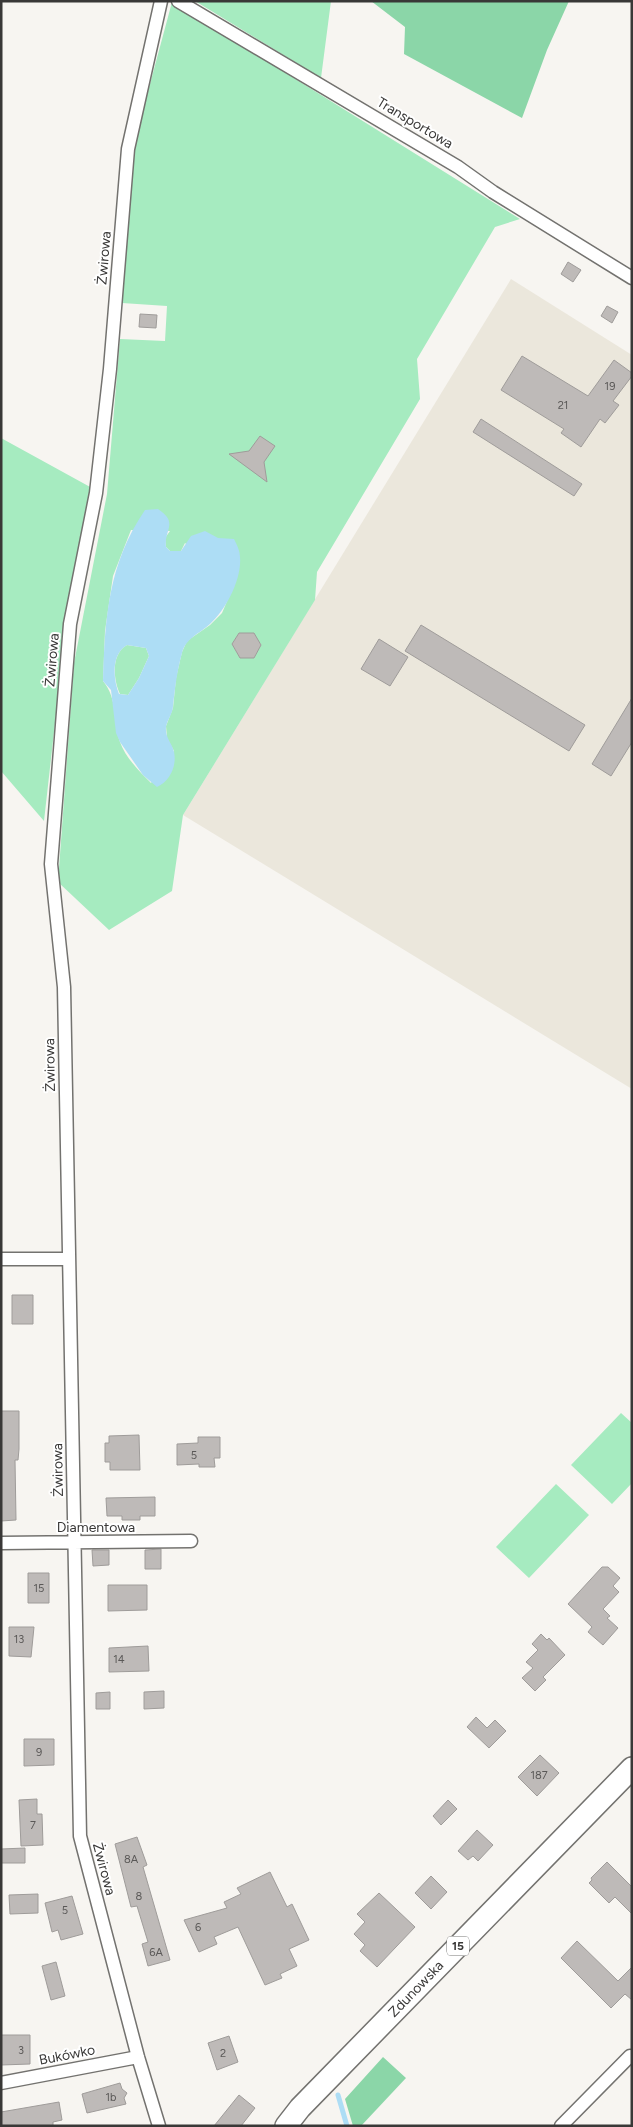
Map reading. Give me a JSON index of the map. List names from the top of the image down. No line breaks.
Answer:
{"streets":{"main road":["15","Zdunowska"],"street":["Transportowa","Żwirowa","Diamentowa","Bukówko"]},"crossings":[["Żwirowa","Diamentowa"],["Żwirowa","Bukówko"]],"house_numbers":["19","21","5","15","13","14","9","187","7","8A","8","5","6","6A","3","2","1b"]}
